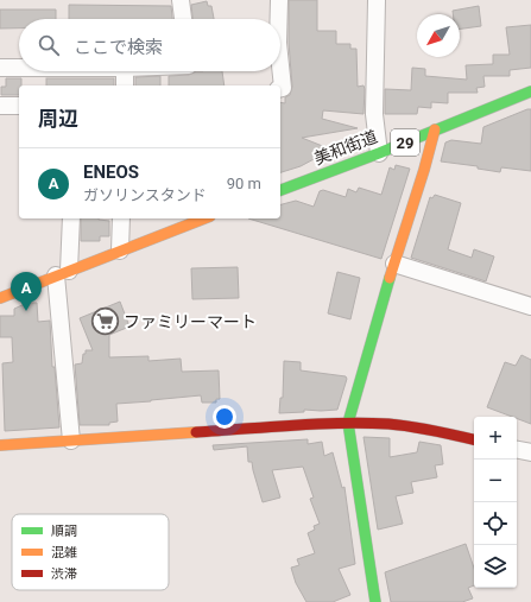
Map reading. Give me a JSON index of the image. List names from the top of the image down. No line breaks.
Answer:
{"streets":{"street":["29","美和街道"]},"places":{"supermarket":["ファミリーマート"]},"legend":["順調","混雑","渋滞"],"north":"bottom left","page":{"search":"ここで検索","heading":"周辺","list":[{"mark":"A","name":"ENEOS","note":"ガソリンスタンド","value":"90 m"}],"pins":"A","map_buttons":["+","−"]}}
